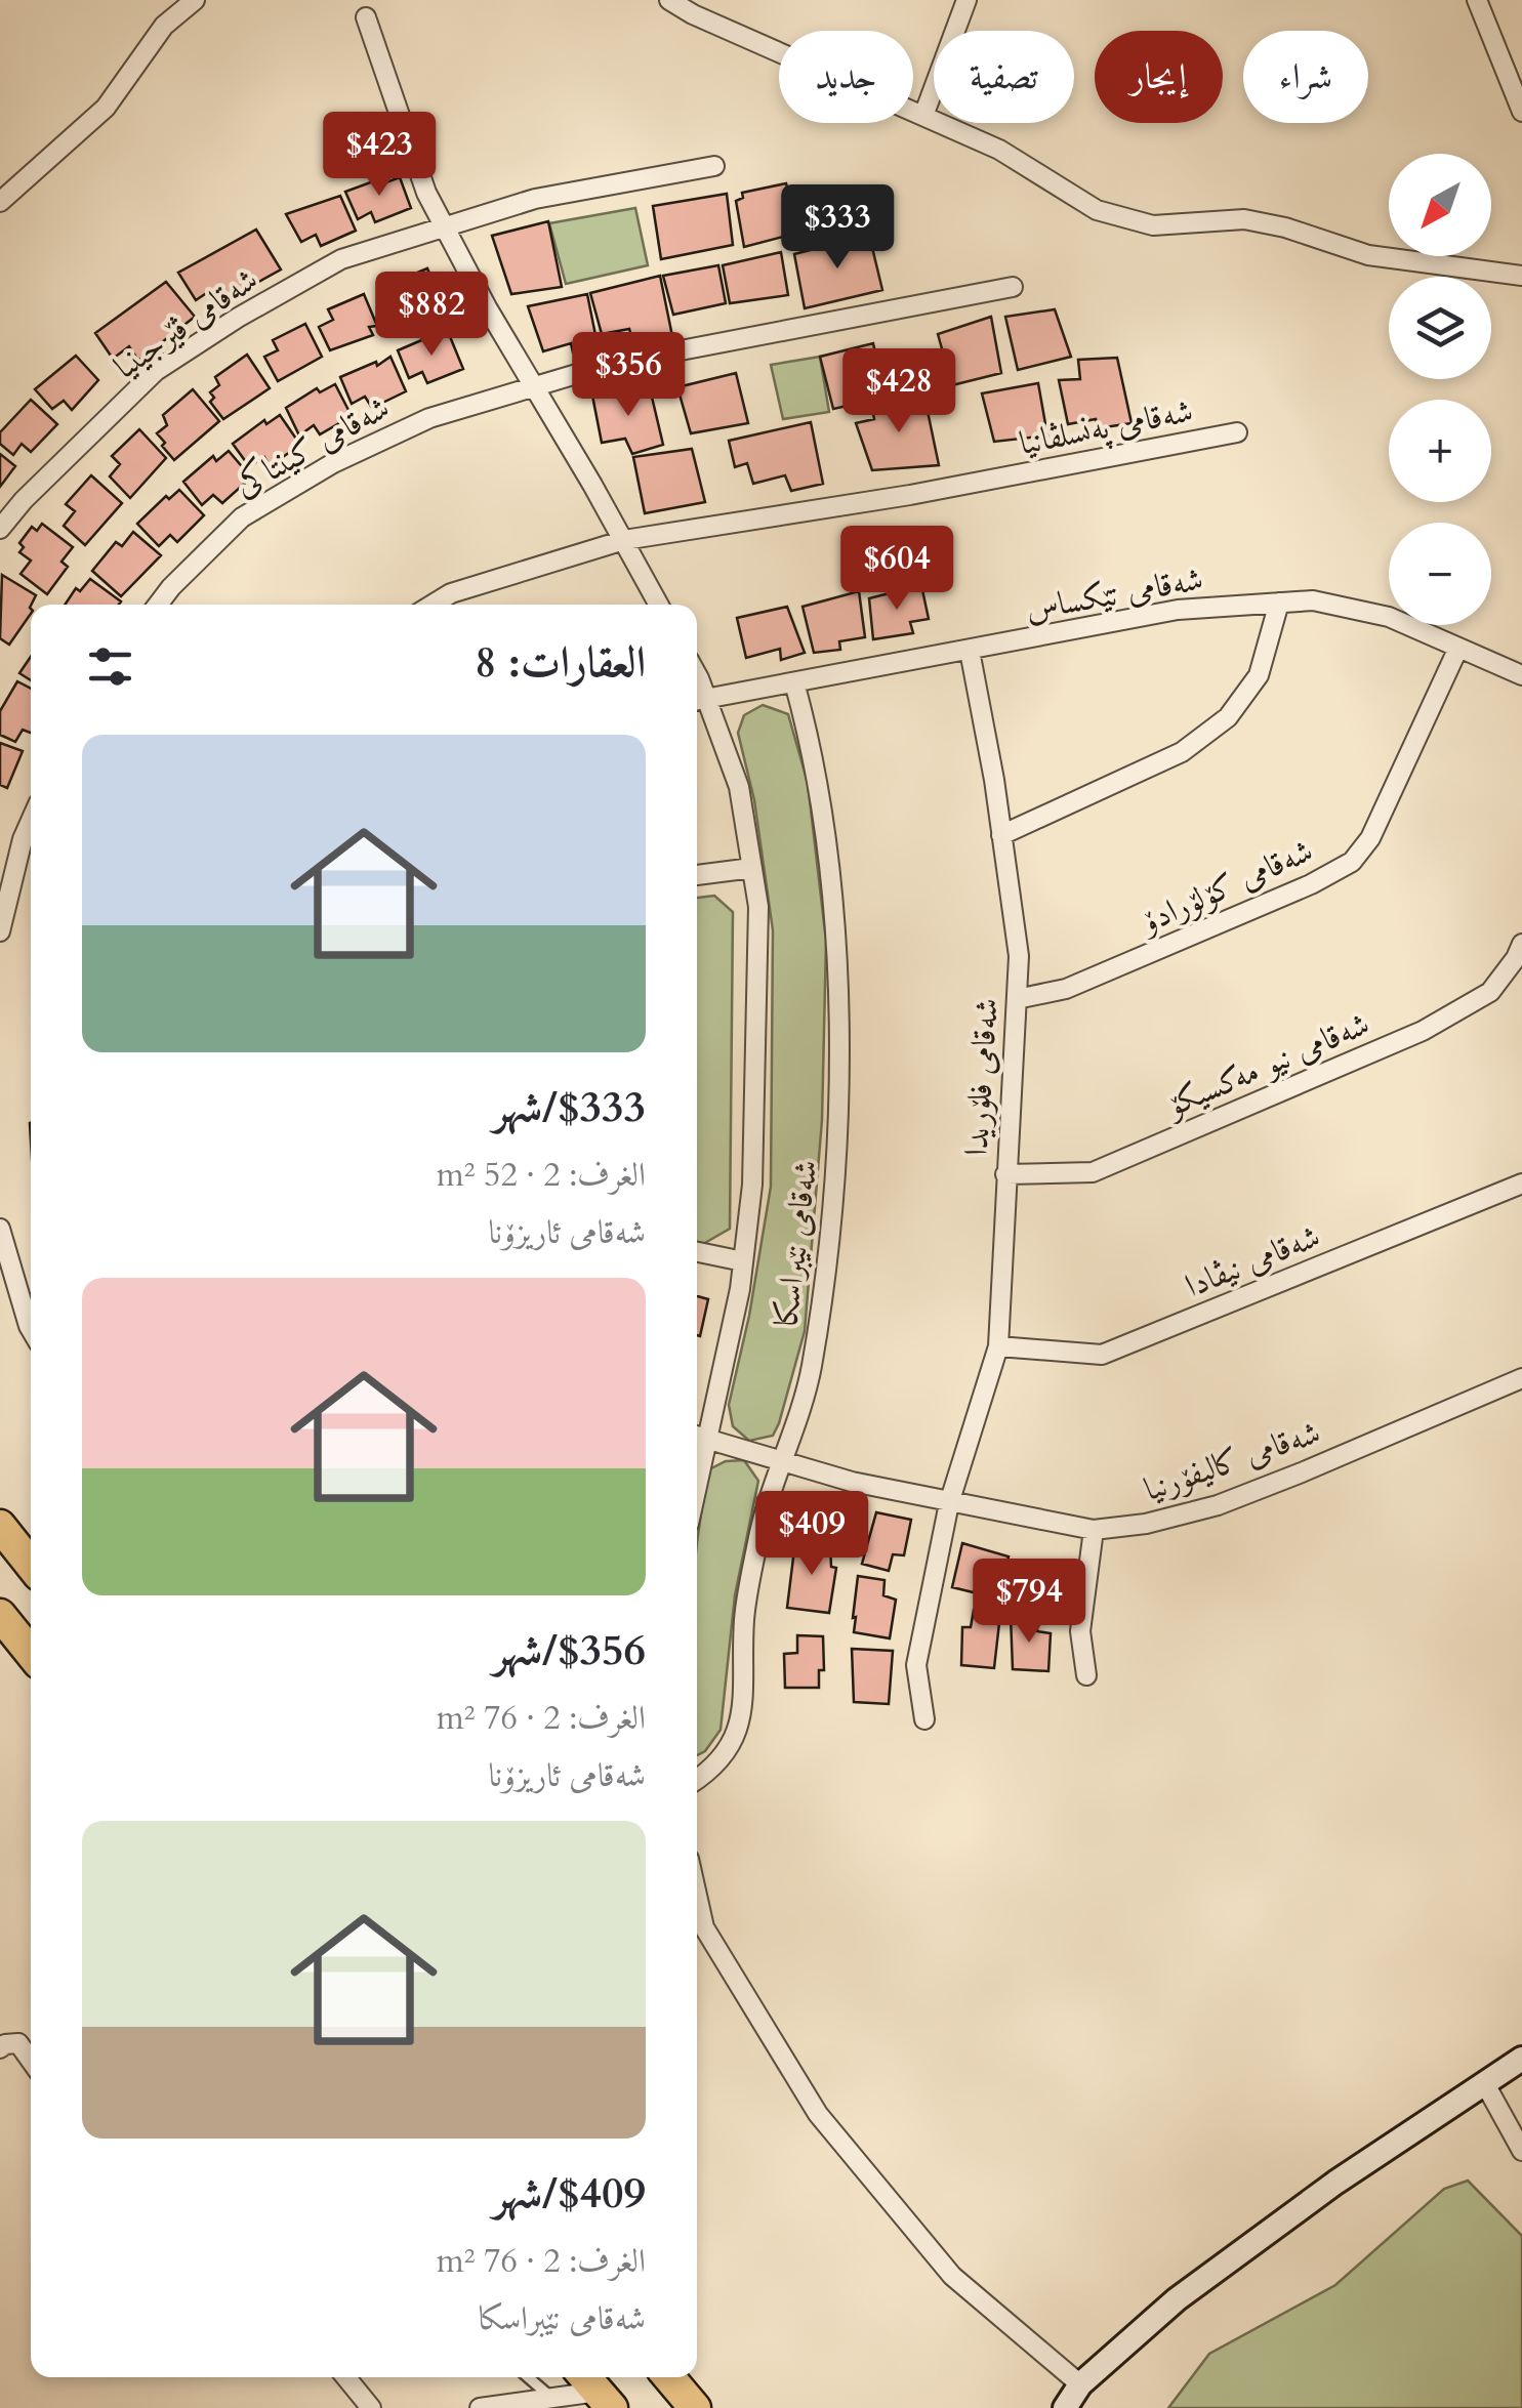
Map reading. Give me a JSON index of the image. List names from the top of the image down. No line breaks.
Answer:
{"streets":{"street":["شەقامی ڤێرجینیا","شەقامی پەنسلڤانیا","شەقامی کینتاکی","شەقامی تێکساس","شەقامی کۆلۆرادۆ","شەقامی نیو مەکسیکۆ","شەقامی فلۆریدا","شەقامی نێبراسکا","شەقامی نیڤادا","شەقامی کالیفۆرنیا"]},"crossings":[["شەقامی تێکساس","شەقامی کۆلۆرادۆ"],["شەقامی تێکساس","شەقامی فلۆریدا"],["شەقامی تێکساس","شەقامی نێبراسکا"],["شەقامی کۆلۆرادۆ","شەقامی فلۆریدا"],["شەقامی نیو مەکسیکۆ","شەقامی فلۆریدا"],["شەقامی فلۆریدا","شەقامی نیڤادا"],["شەقامی فلۆریدا","شەقامی کالیفۆرنیا"]],"north":"bottom left","page":{"chip":["شراء","إيجار","تصفية","جديد"],"price":["$423","$333","$882","$356","$428","$604","$409","$794"],"map_buttons":["+","−"],"heading":"العقارات: 8","list":[{"name":"$333/شهر","note":"الغرف: 2 · 52 m² · شەقامی ئاریزۆنا"},{"name":"$356/شهر","note":"الغرف: 2 · 76 m² · شەقامی ئاریزۆنا"},{"name":"$409/شهر","note":"الغرف: 2 · 76 m² · شەقامی نێبراسکا"}]}}
